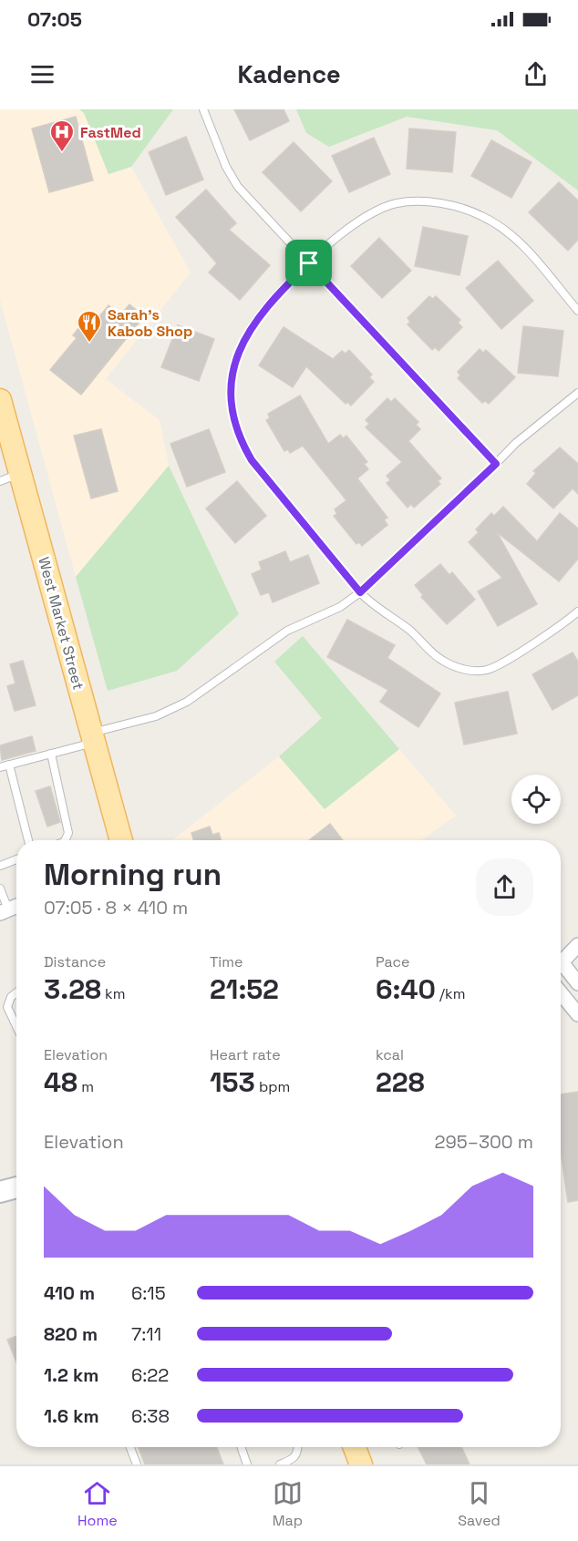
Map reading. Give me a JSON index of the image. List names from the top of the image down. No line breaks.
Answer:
{"streets":{"main road":["West Market Street"]},"places":{"hospital":["FastMed"],"restaurant":["Sarah's Kabob Shop"]},"page":{"status":"07:05","header":"Kadence","heading":["Morning run","07:05 · 8 × 410 m"],"stats":[["Distance","3.28 km"],["Time","21:52"],["Pace","6:40 /km"],["Elevation","48 m"],["Heart rate","153 bpm"],["kcal","228"]],"chart":["Elevation","295–300 m"],"list":[{"name":"410 m","note":"6:15"},{"name":"820 m","note":"7:11"},{"name":"1.2 km","note":"6:22"},{"name":"1.6 km","note":"6:38"}],"tabs":["Home","Map","Saved"]}}
